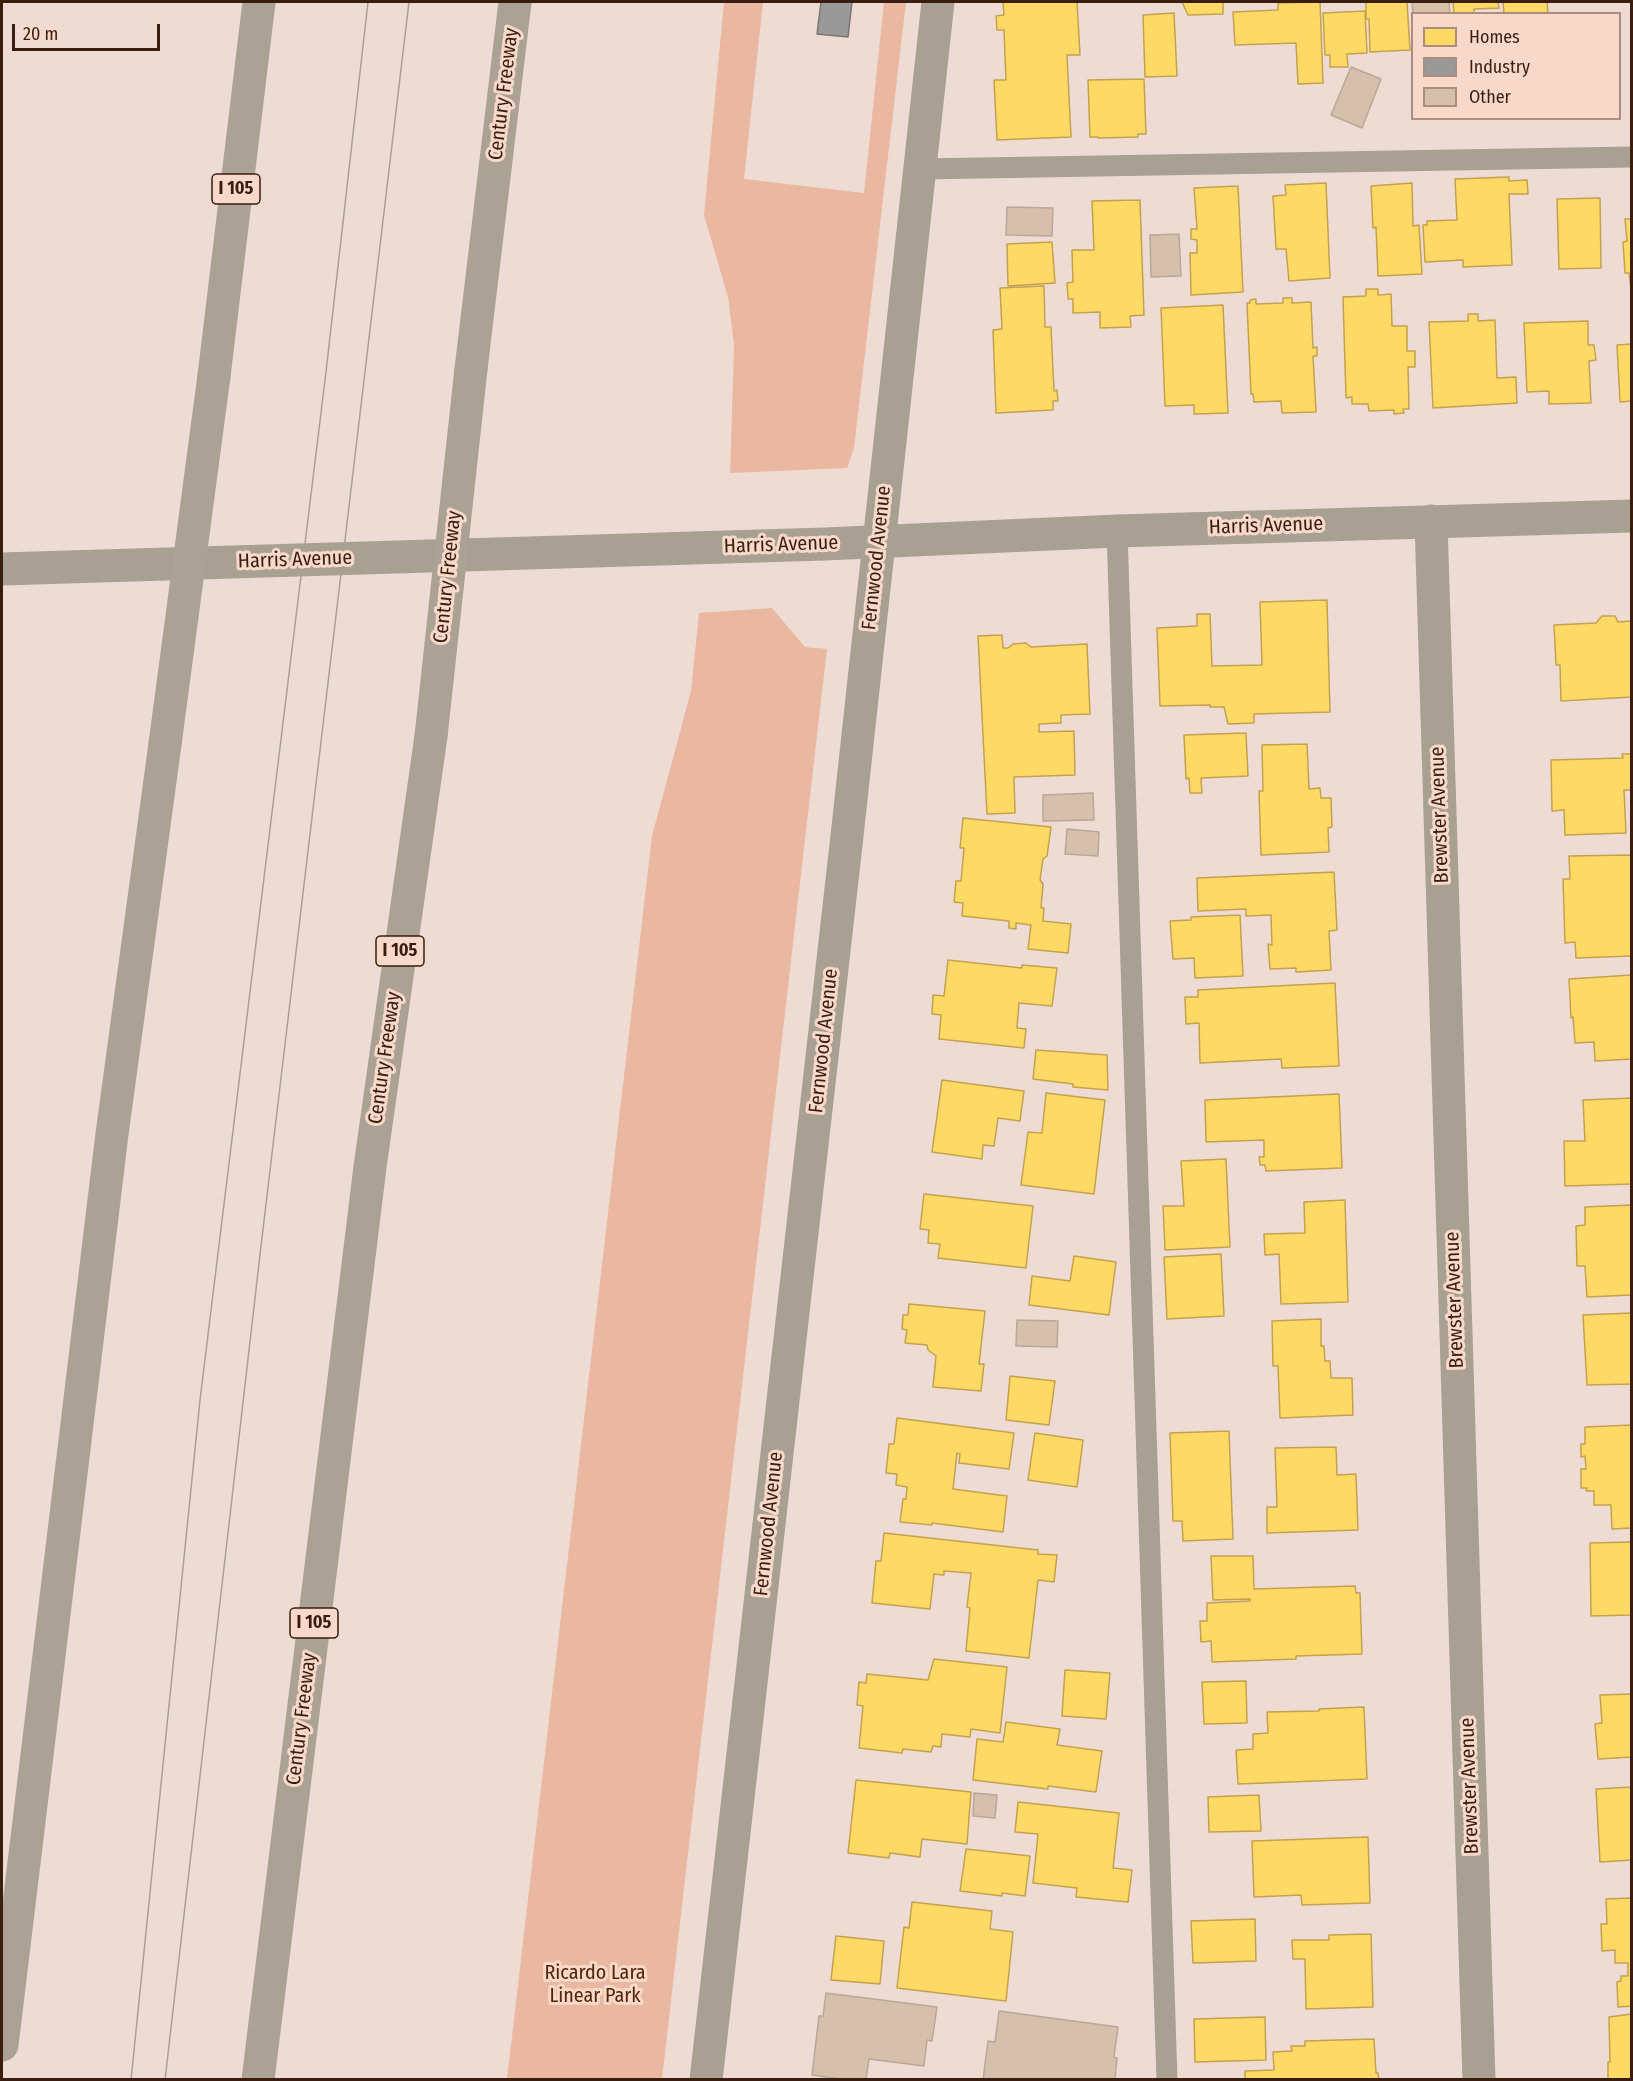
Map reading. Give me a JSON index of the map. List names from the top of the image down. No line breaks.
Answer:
{"streets":{"highway":["Century Freeway","I 105"],"street":["Harris Avenue","Fernwood Avenue","Brewster Avenue"]},"crossings":[["Harris Avenue","Fernwood Avenue"],["Harris Avenue","Brewster Avenue"]],"parks":["Ricardo Lara Linear Park"],"legend":["Homes","Industry","Other"],"scale_bar":"20 m"}
